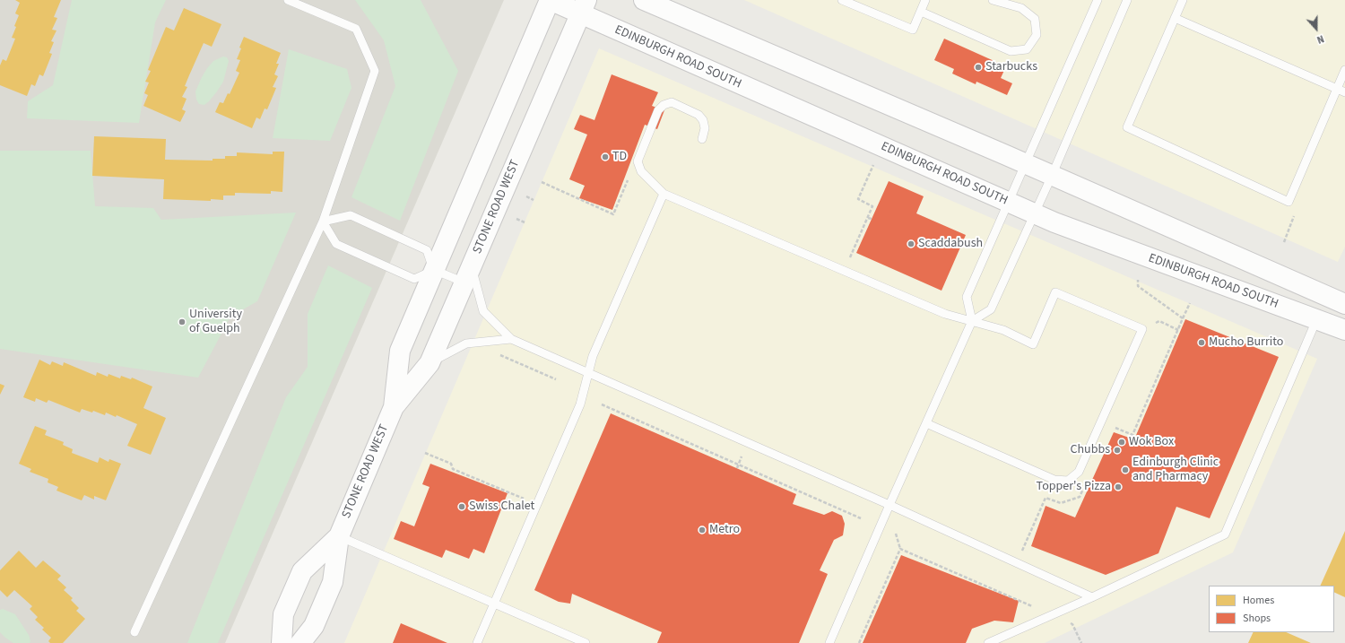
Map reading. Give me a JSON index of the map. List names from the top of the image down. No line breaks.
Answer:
{"streets":{"main road":["EDINBURGH ROAD SOUTH","STONE ROAD WEST"]},"crossings":[["EDINBURGH ROAD SOUTH","STONE ROAD WEST"]],"places":["Starbucks","TD","Scaddabush","University of Guelph","Mucho Burrito","Wok Box","Chubbs","Edinburgh Clinic and Pharmacy","Topper's Pizza","Swiss Chalet","Metro"],"legend":["Homes","Shops"],"north":"bottom"}
